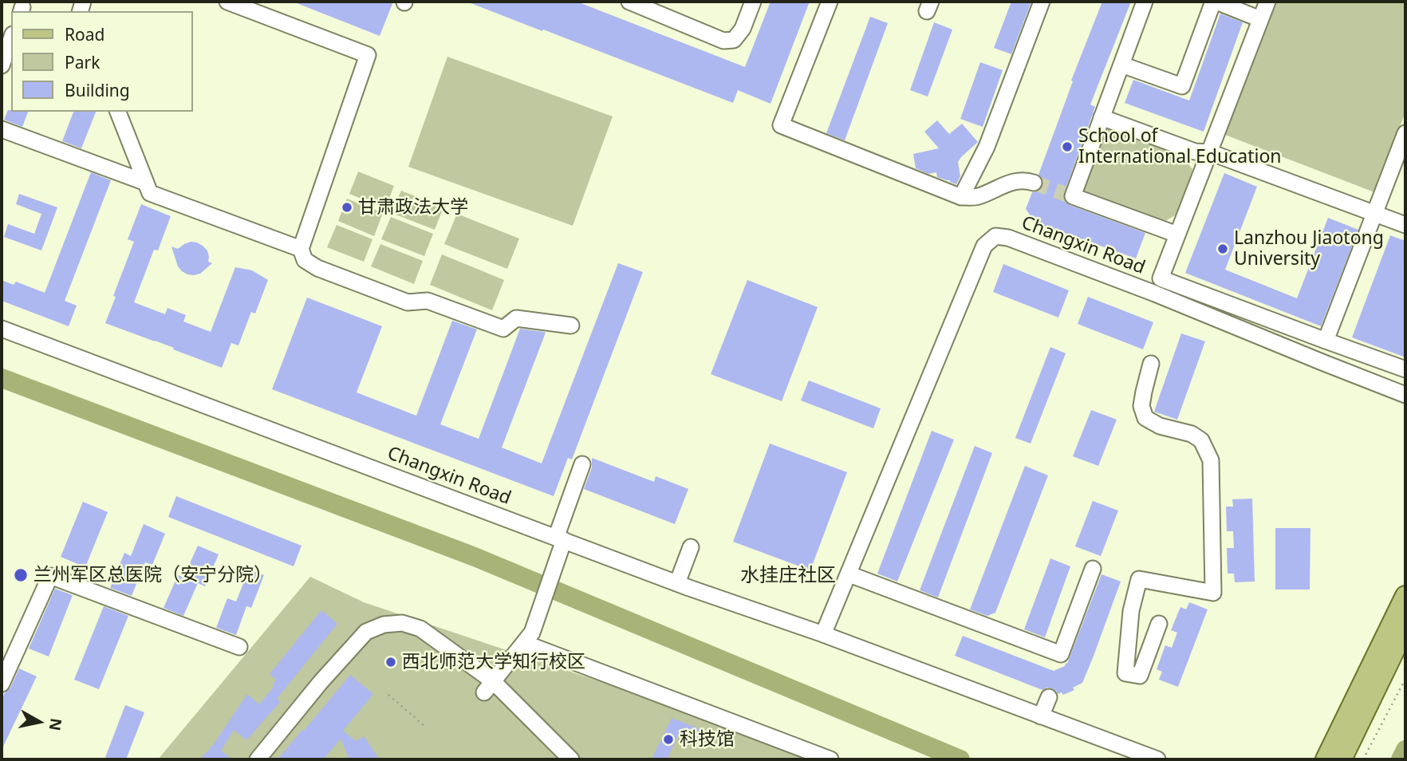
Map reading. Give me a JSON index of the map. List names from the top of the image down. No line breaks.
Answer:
{"streets":{"street":["Changxin Road"]},"districts":["水挂庄社区"],"places":["School of International Education","甘肃政法大学","Lanzhou Jiaotong University","兰州军区总医院（安宁分院）","西北师范大学知行校区","科技馆"],"legend":["Road","Park","Building"],"north":"right"}
